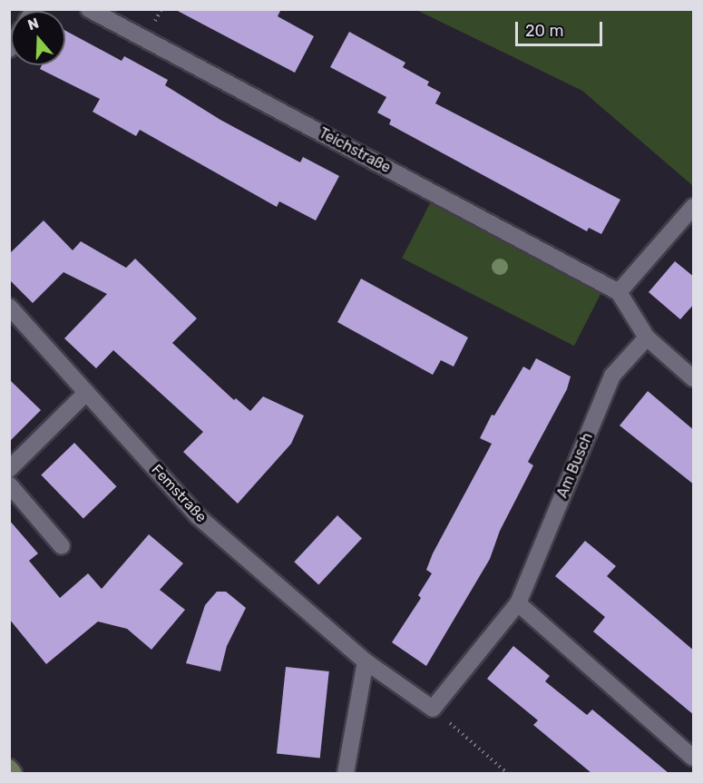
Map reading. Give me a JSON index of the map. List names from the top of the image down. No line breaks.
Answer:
{"streets":{"street":["Teichstraße","Am Busch","Femstraße"]},"crossings":[["Am Busch","Femstraße"]],"scale_bar":"20 m","north":"top"}
